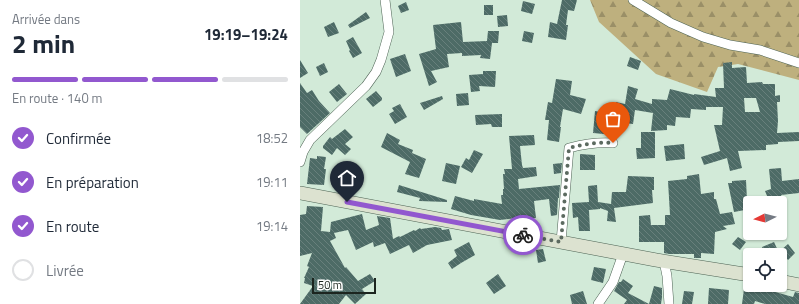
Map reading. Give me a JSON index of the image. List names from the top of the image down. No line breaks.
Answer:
{"scale_bar":"50 m","north":"left","page":{"heading":["2 min","Arrivée dans","19:19–19:24"],"bar":"En route · 140 m","list":[["Confirmée","18:52"],["En préparation","19:11"],["En route","19:14"],"Livrée"],"scale":"50 m"}}
